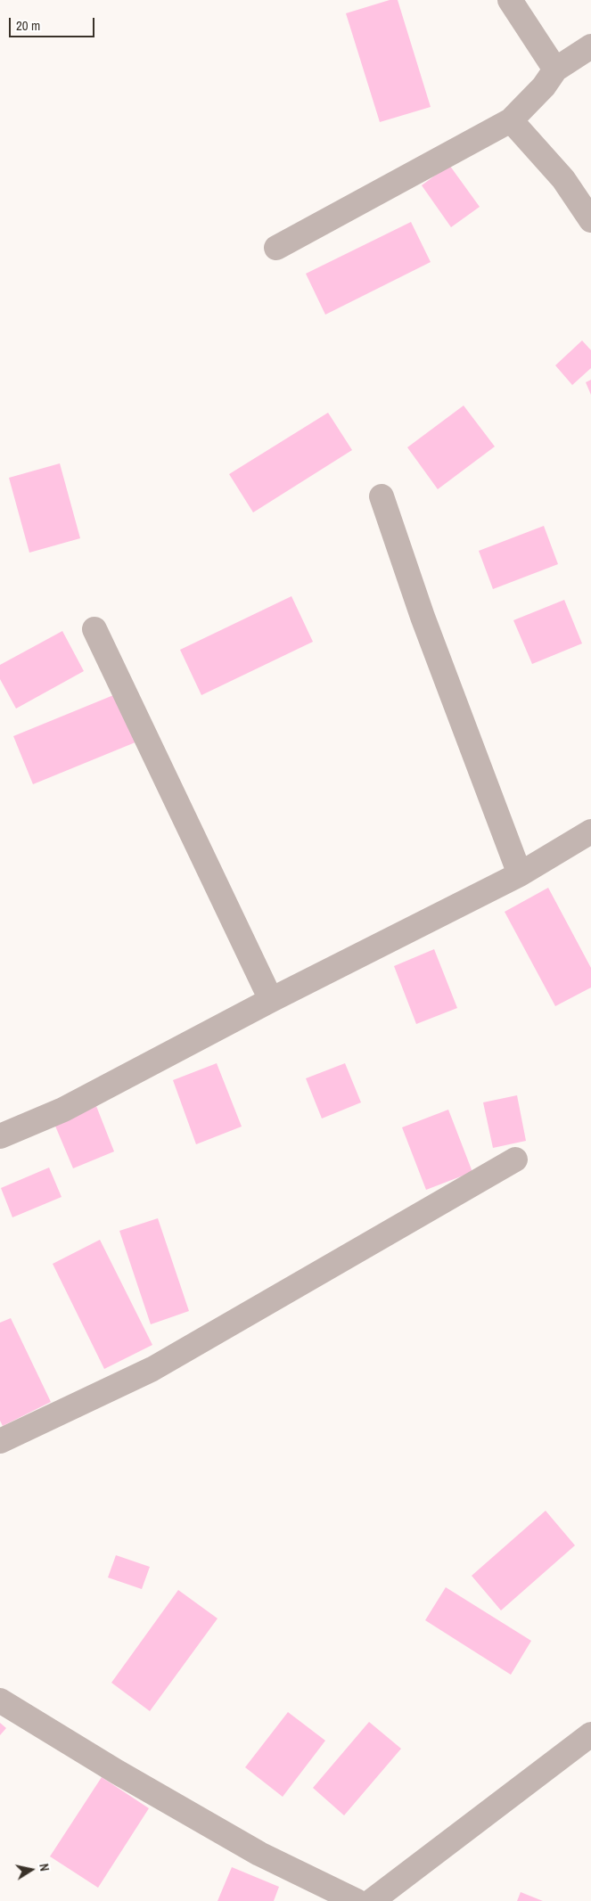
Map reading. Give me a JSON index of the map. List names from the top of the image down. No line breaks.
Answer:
{"scale_bar":"20 m","north":"right"}
